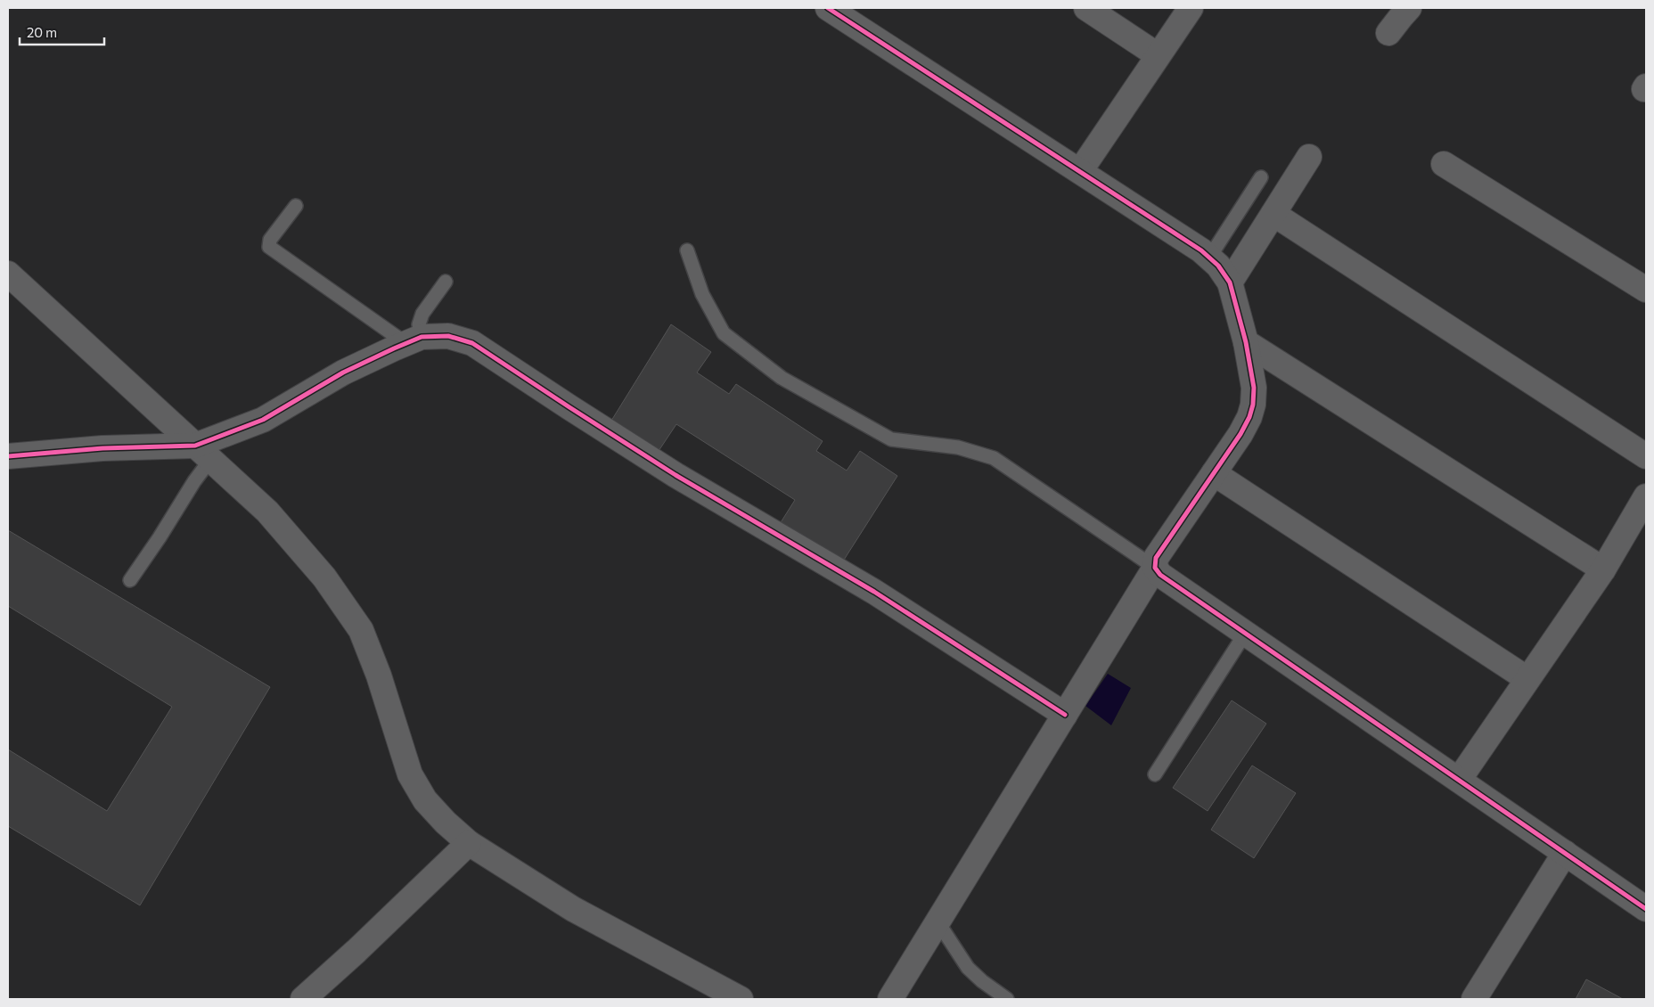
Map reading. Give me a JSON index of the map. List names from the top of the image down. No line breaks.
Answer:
{"scale_bar":"20 m"}
